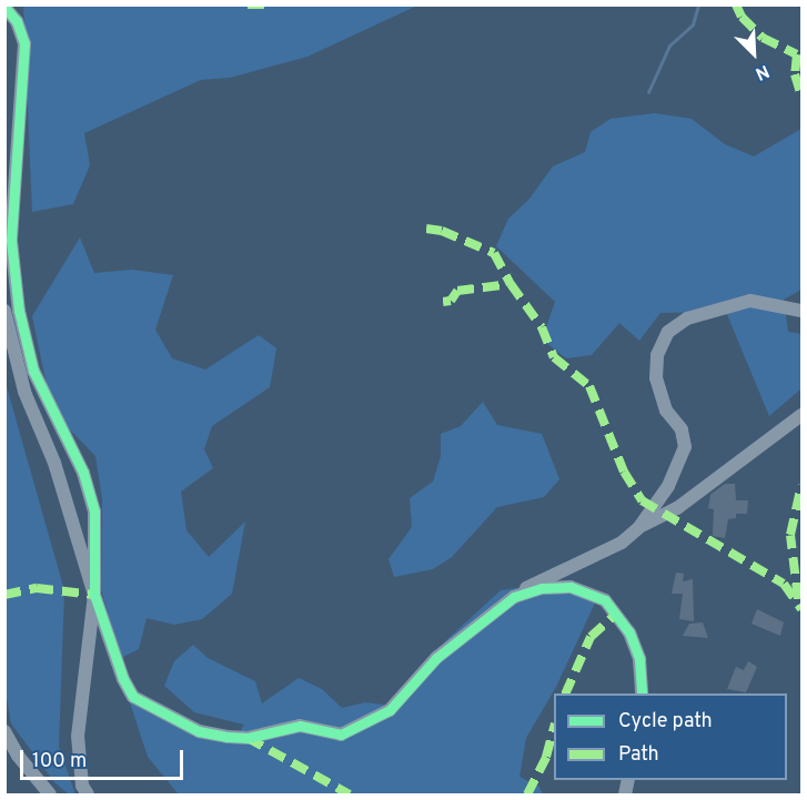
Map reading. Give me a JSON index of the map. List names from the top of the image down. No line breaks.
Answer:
{"legend":["Cycle path","Path"],"scale_bar":"100 m","north":"bottom right"}
